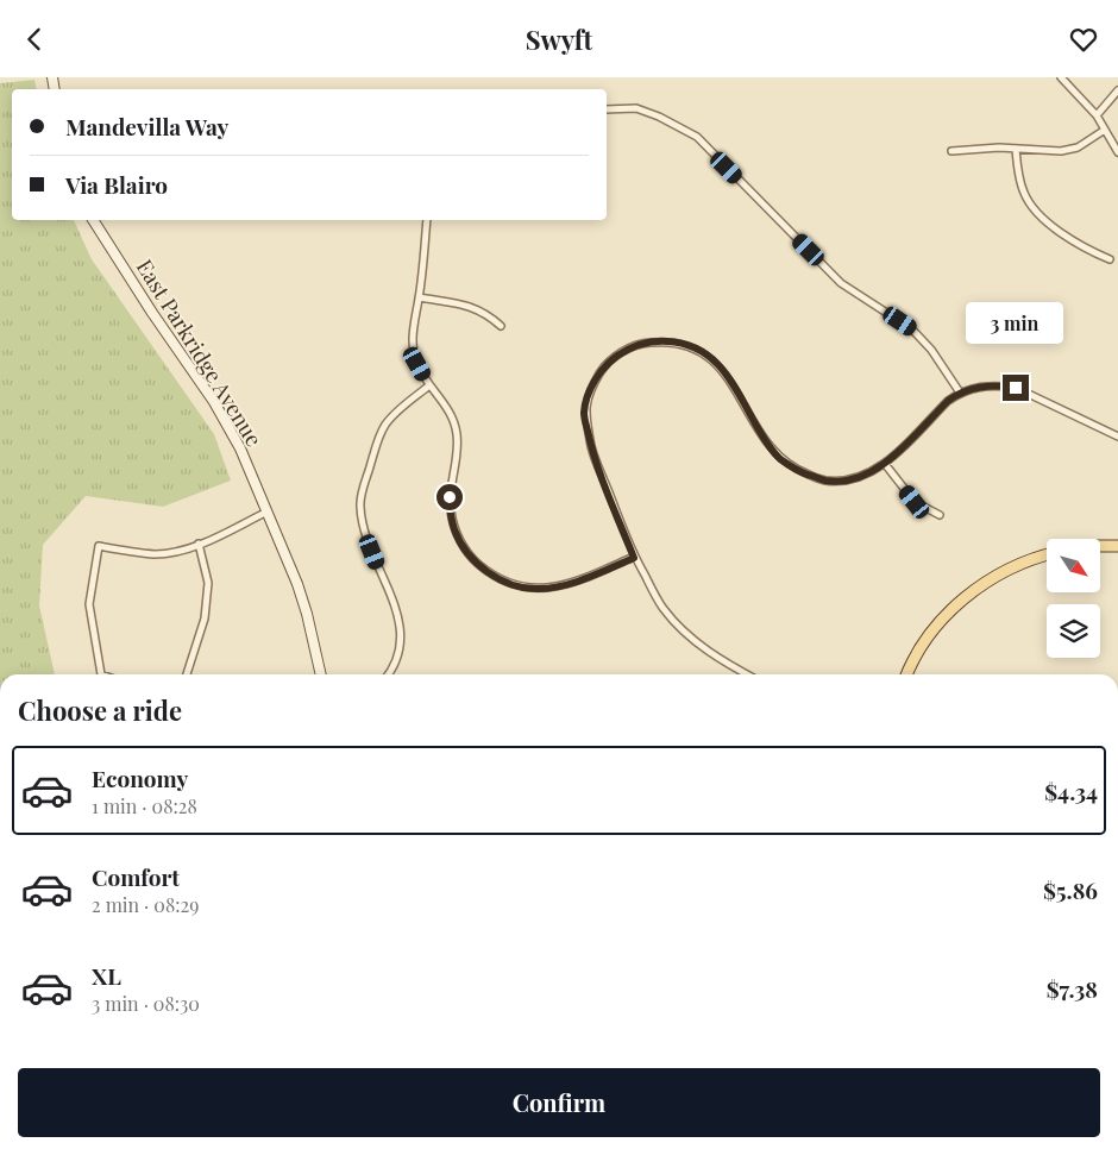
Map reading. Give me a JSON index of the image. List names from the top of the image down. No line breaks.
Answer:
{"streets":{"main road":["East Parkridge Avenue"]},"north":"bottom right","page":{"header":"Swyft","banner":["Mandevilla Way","Via Blairo"],"bubble":"3 min","heading":"Choose a ride","list":[{"name":"Economy","note":"1 min · 08:28","value":"$4.34"},{"name":"Comfort","note":"2 min · 08:29","value":"$5.86"},{"name":"XL","note":"3 min · 08:30","value":"$7.38"}],"buttons":"Confirm"}}
